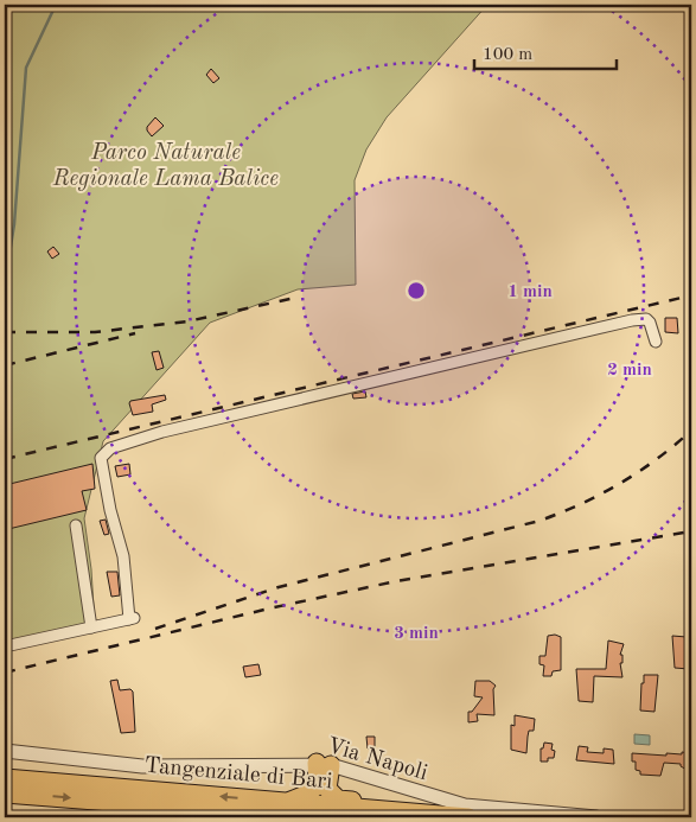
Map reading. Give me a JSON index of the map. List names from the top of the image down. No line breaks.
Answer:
{"streets":{"highway":["Tangenziale di Bari"],"street":["Via Napoli"]},"parks":["Parco Naturale Regionale Lama Balice"],"scale_bar":"100 m","rings":["1 min","2 min","3 min"]}
